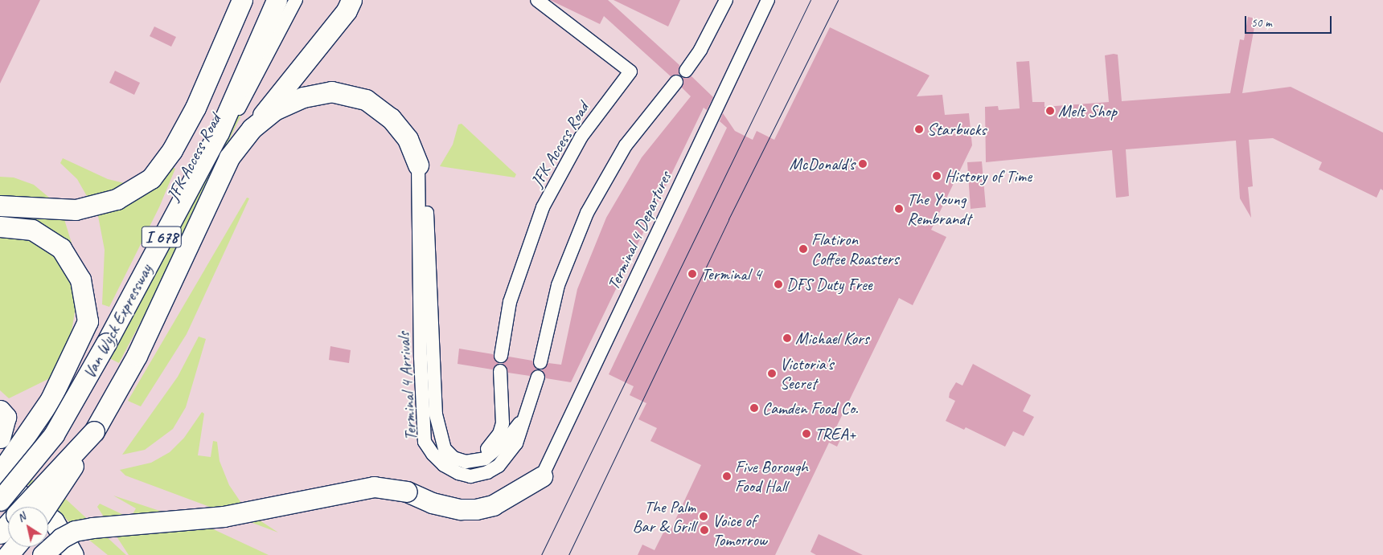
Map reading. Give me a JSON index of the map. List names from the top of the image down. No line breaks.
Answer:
{"streets":{"highway":["I 678","Van Wyck Expressway"],"street":["JFK Access Road","Terminal 4 Departures","Terminal 4 Arrivals"]},"crossings":[["JFK Access Road","Van Wyck Expressway"]],"places":["Melt Shop","Starbucks","McDonald's","History of Time","The Young Rembrandt","Flatiron Coffee Roasters","Terminal 4","DFS Duty Free","Michael Kors","Victoria's Secret","Camden Food Co.","TREA+","Five Borough Food Hall","The Palm Bar & Grill","Voice of Tomorrow"],"scale_bar":"50 m","north":"top left"}
